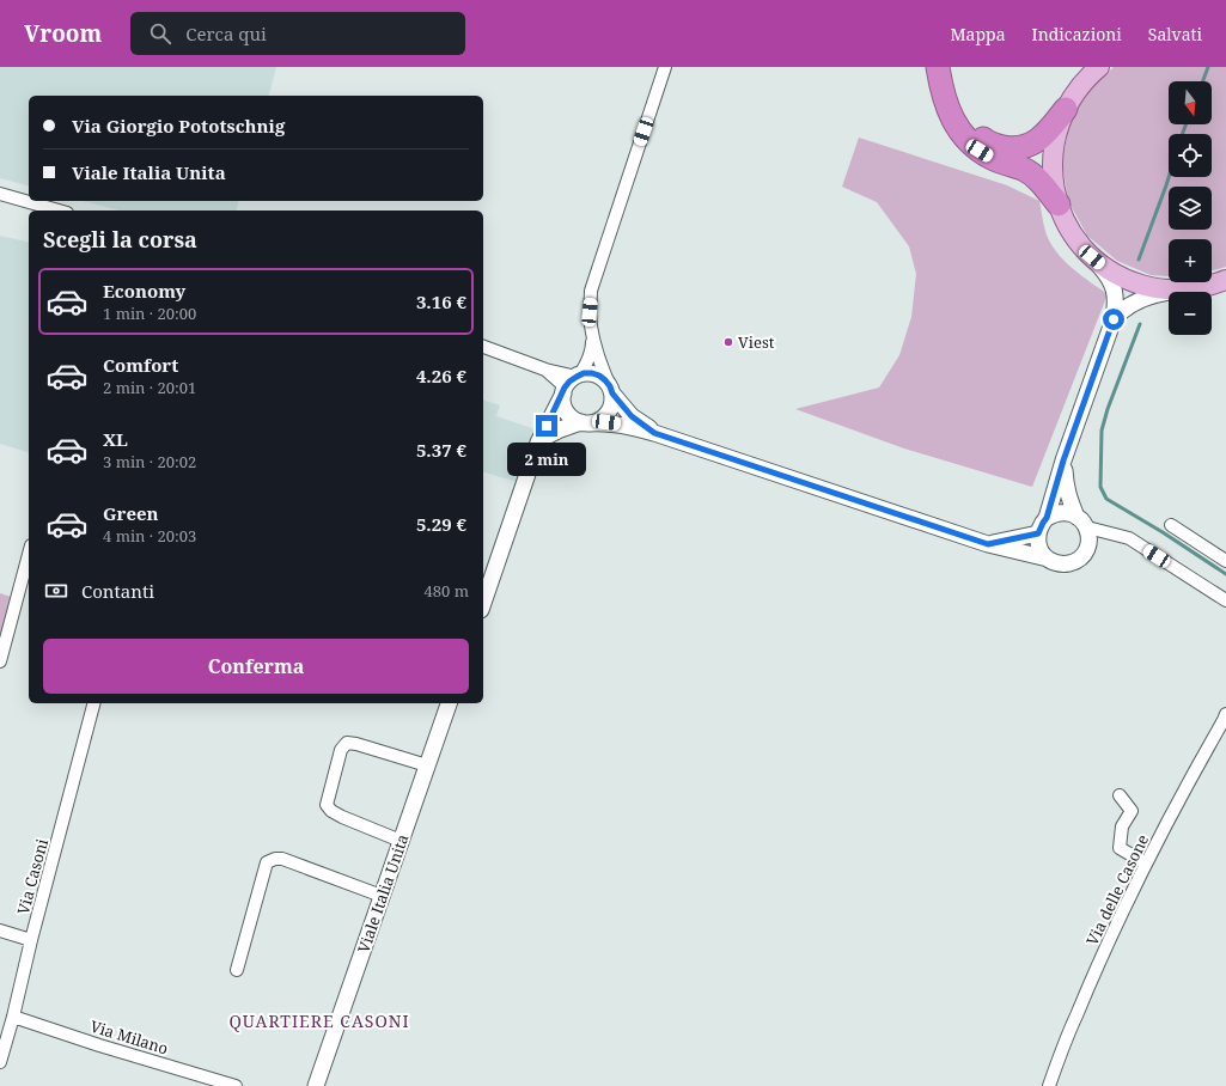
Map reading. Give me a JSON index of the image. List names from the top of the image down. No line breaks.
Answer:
{"streets":{"street":["Via Casoni","Via delle Casone","Viale Italia Unita","Via Milano"]},"crossings":[["Via Casoni","Via Milano"]],"districts":["QUARTIERE CASONI"],"places":["Viest"],"north":"bottom","page":{"header":"Vroom","search":"Cerca qui","nav":["Mappa","Indicazioni","Salvati"],"map_buttons":["+","−"],"banner":["Via Giorgio Pototschnig","Viale Italia Unita"],"heading":"Scegli la corsa","list":[{"name":"Economy","note":"1 min · 20:00","value":"3.16 €"},{"name":"Comfort","note":"2 min · 20:01","value":"4.26 €"},{"name":"XL","note":"3 min · 20:02","value":"5.37 €"},{"name":"Green","note":"4 min · 20:03","value":"5.29 €"}],"bubble":"2 min","pay":["Contanti","480 m"],"buttons":"Conferma"}}
